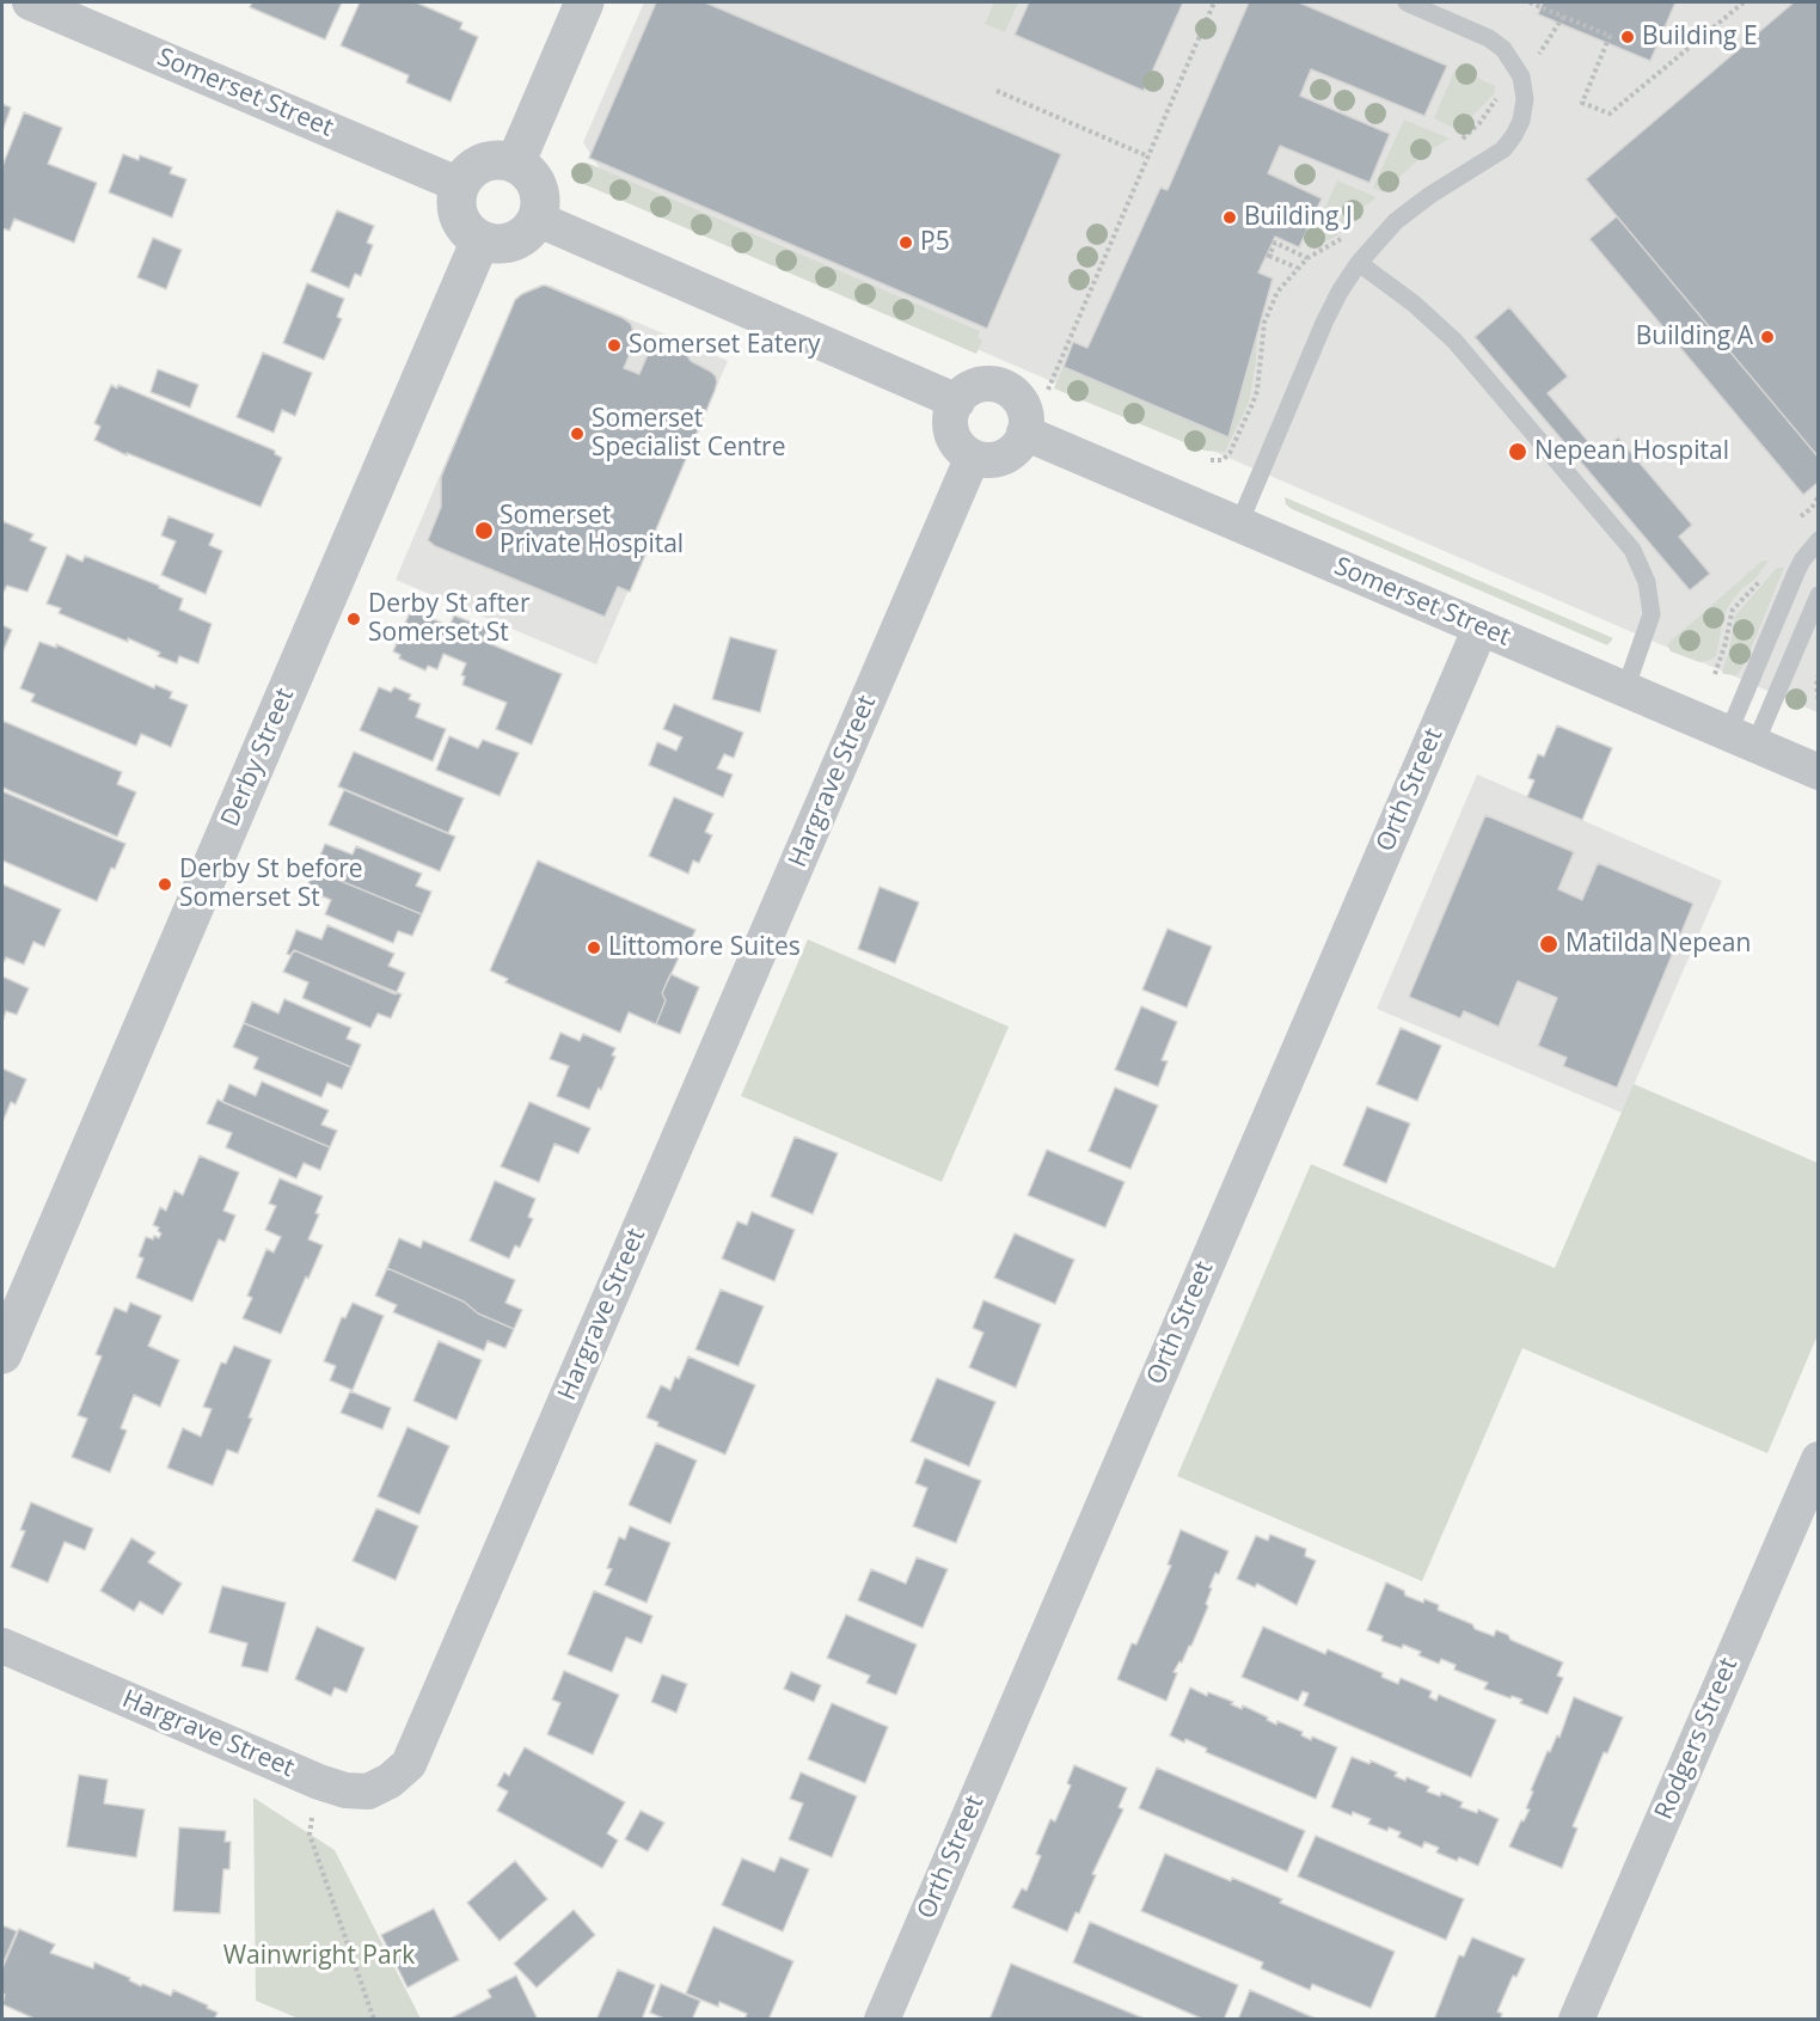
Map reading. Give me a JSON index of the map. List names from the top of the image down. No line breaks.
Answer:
{"streets":{"street":["Somerset Street","Derby Street","Hargrave Street","Orth Street","Rodgers Street"]},"crossings":[["Somerset Street","Derby Street"],["Somerset Street","Hargrave Street"],["Somerset Street","Orth Street"]],"parks":["Wainwright Park"],"places":["Building E","Building J","P5","Building A","Somerset Eatery","Somerset Specialist Centre","Nepean Hospital","Somerset Private Hospital","Derby St after Somerset St","Derby St before Somerset St","Matilda Nepean","Littomore Suites"]}
